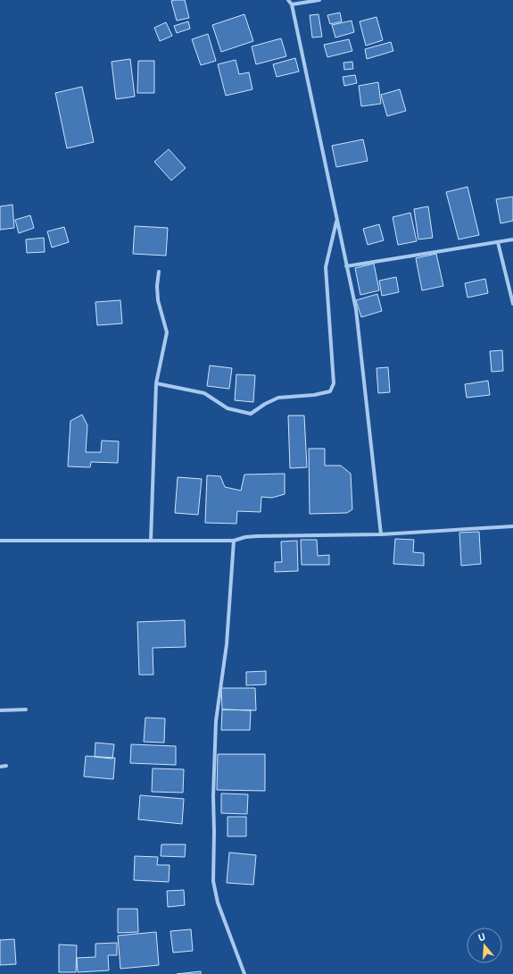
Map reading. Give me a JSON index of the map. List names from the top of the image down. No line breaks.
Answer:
{"north":"top"}
